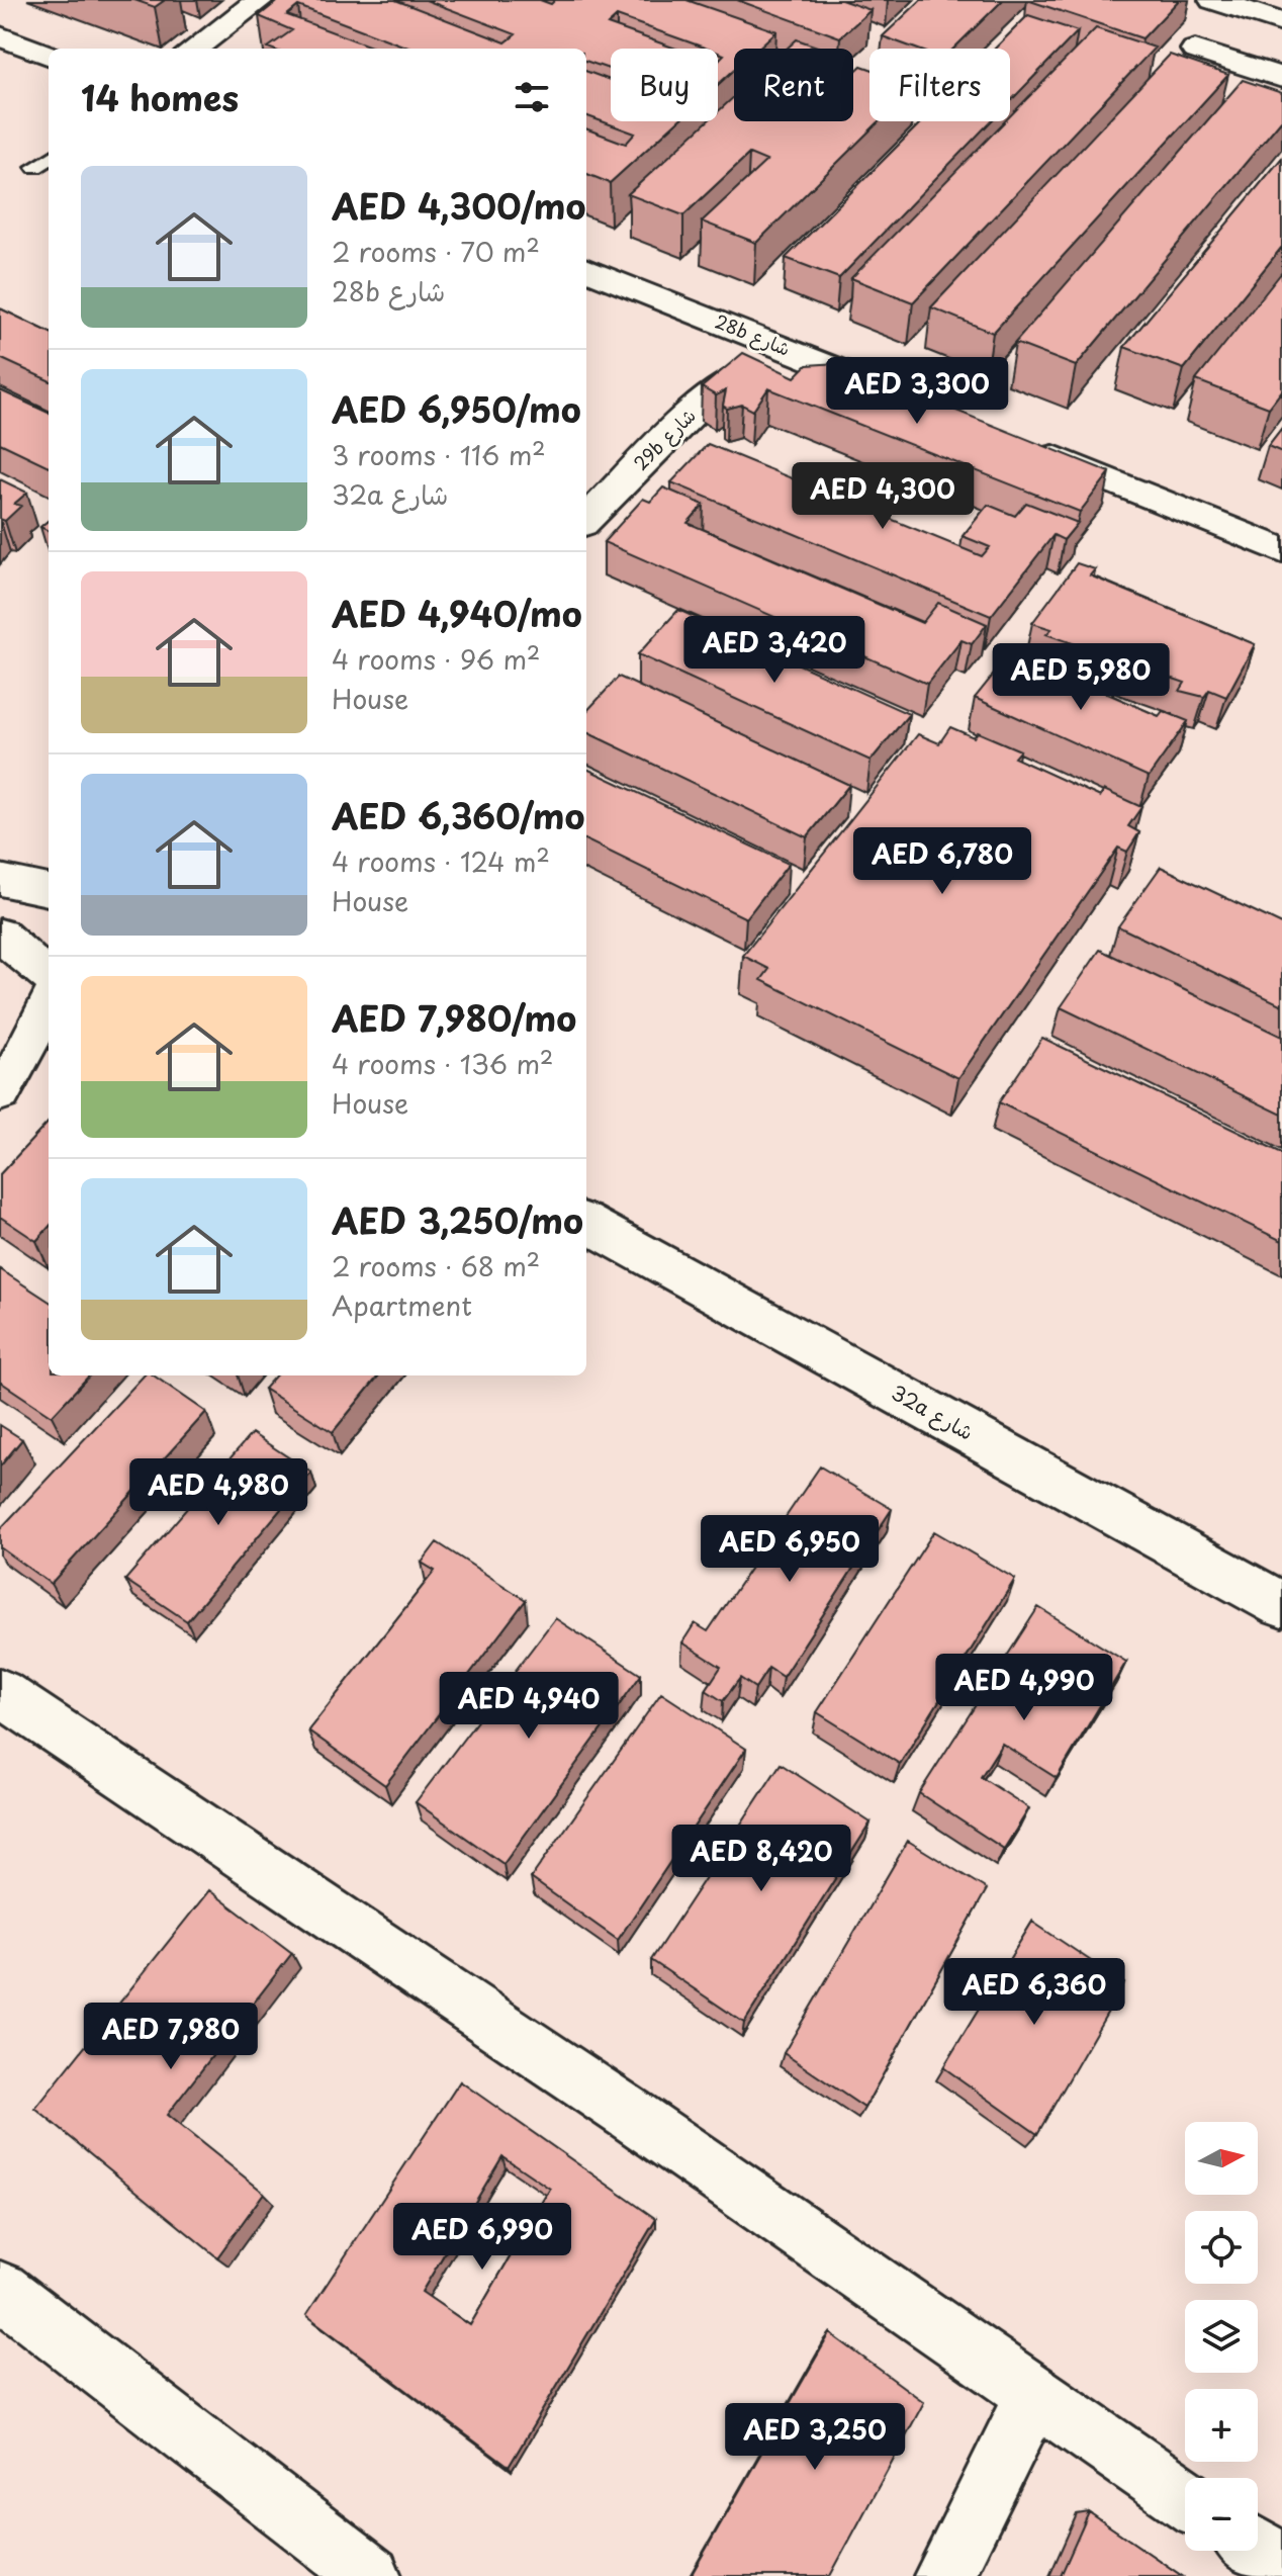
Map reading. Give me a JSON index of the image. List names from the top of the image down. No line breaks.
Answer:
{"streets":{"street":["28b شارع","29b شارع","32a شارع"]},"crossings":[["28b شارع","29b شارع"]],"north":"right","page":{"chip":["Buy","Rent","Filters"],"heading":"14 homes","list":[{"name":"AED 4,300/mo","note":"2 rooms · 70 m² · 28b شارع"},{"name":"AED 6,950/mo","note":"3 rooms · 116 m² · 32a شارع"},{"name":"AED 4,940/mo","note":"4 rooms · 96 m² · House"},{"name":"AED 6,360/mo","note":"4 rooms · 124 m² · House"},{"name":"AED 7,980/mo","note":"4 rooms · 136 m² · House"},{"name":"AED 3,250/mo","note":"2 rooms · 68 m² · Apartment"}],"price":["AED 3,300","AED 4,300","AED 3,420","AED 5,980","AED 6,780","AED 4,980","AED 6,950","AED 4,990","AED 4,940","AED 8,420","AED 6,360","AED 7,980","AED 6,990","AED 3,250"],"map_buttons":["+","−"]}}
